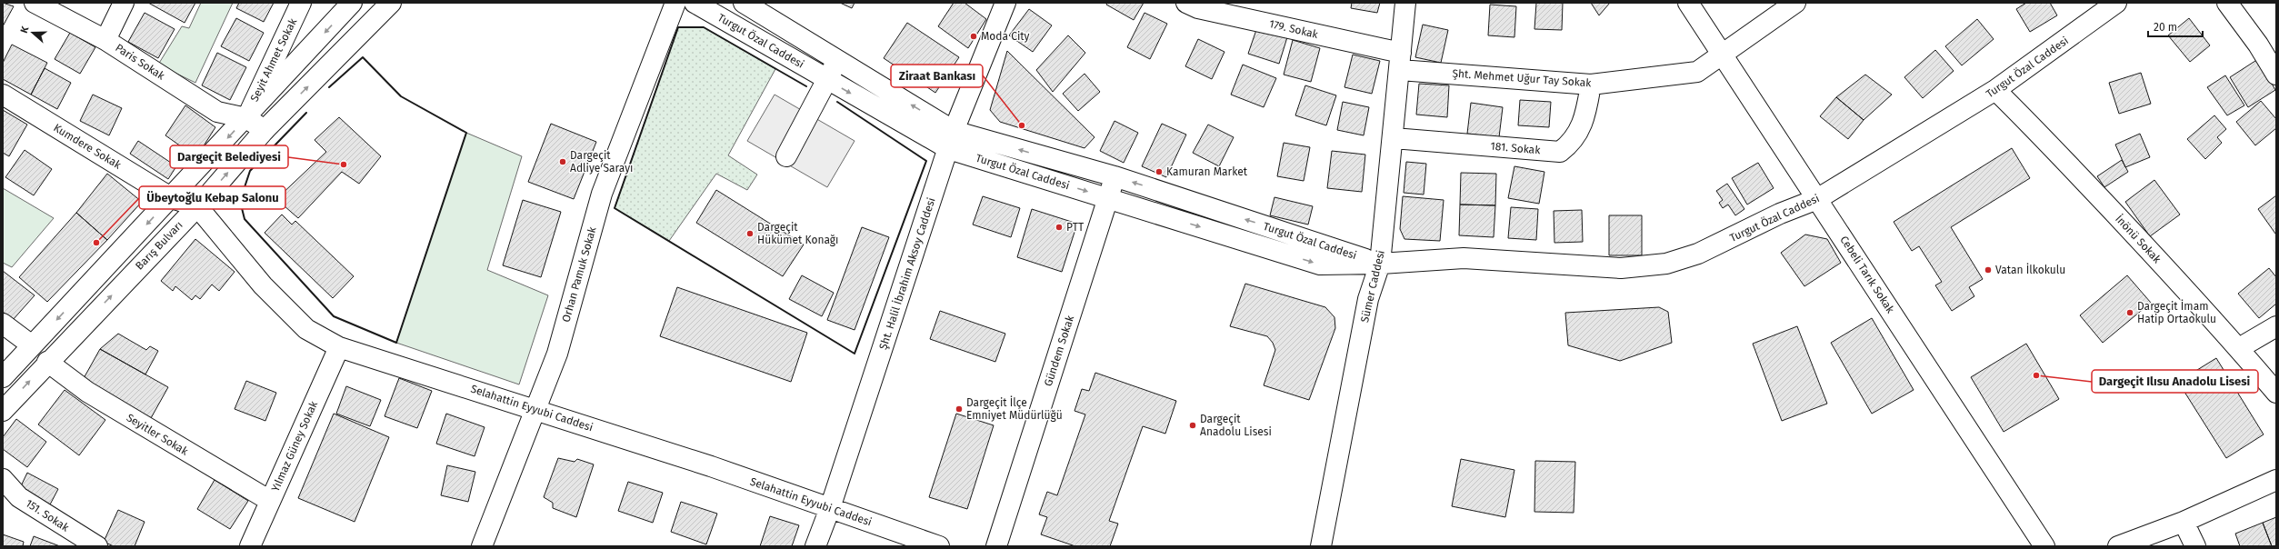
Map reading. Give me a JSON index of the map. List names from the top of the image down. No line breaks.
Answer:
{"streets":{"street":["179. Sokak","Turgut Özal Caddesi","Seyit Ahmet Sokak","Paris Sokak","Şht. Mehmet Uğur Tay Sokak","Kumdere Sokak","181. Sokak","İnönü Sokak","Barış Bulvarı","Şht. Halil İbrahim Aksoy Caddesi","Orhan Pamuk Sokak","Cebeli Tarık Sokak","Sümer Caddesi","Gündem Sokak","Selahattin Eyyubi Caddesi","Seyitler Sokak","Yılmaz Güney Sokak","151. Sokak"]},"crossings":[["179. Sokak","Şht. Mehmet Uğur Tay Sokak"],["179. Sokak","Sümer Caddesi"],["Turgut Özal Caddesi","İnönü Sokak"],["Turgut Özal Caddesi","Şht. Halil İbrahim Aksoy Caddesi"],["Turgut Özal Caddesi","Cebeli Tarık Sokak"],["Turgut Özal Caddesi","Sümer Caddesi"],["Turgut Özal Caddesi","Gündem Sokak"],["Seyit Ahmet Sokak","Paris Sokak"],["Şht. Mehmet Uğur Tay Sokak","181. Sokak"],["Şht. Mehmet Uğur Tay Sokak","Cebeli Tarık Sokak"],["Şht. Mehmet Uğur Tay Sokak","Sümer Caddesi"],["181. Sokak","Sümer Caddesi"],["Barış Bulvarı","Selahattin Eyyubi Caddesi"],["Barış Bulvarı","Seyitler Sokak"],["Şht. Halil İbrahim Aksoy Caddesi","Selahattin Eyyubi Caddesi"],["Orhan Pamuk Sokak","Selahattin Eyyubi Caddesi"],["Selahattin Eyyubi Caddesi","Yılmaz Güney Sokak"],["Seyitler Sokak","Yılmaz Güney Sokak"]],"places":["Moda City","Ziraat Bankası","Dargeçit Adliye Sarayı","Dargeçit Belediyesi","Kamuran Market","PTT","Dargeçit Hükümet Konağı","Übeytoğlu Kebap Salonu","Vatan İlkokulu","Dargeçit İmam Hatip Ortaokulu","Dargeçit Ilısu Anadolu Lisesi","Dargeçit İlçe Emniyet Müdürlüğü","Dargeçit Anadolu Lisesi"],"scale_bar":"20 m","north":"left"}
